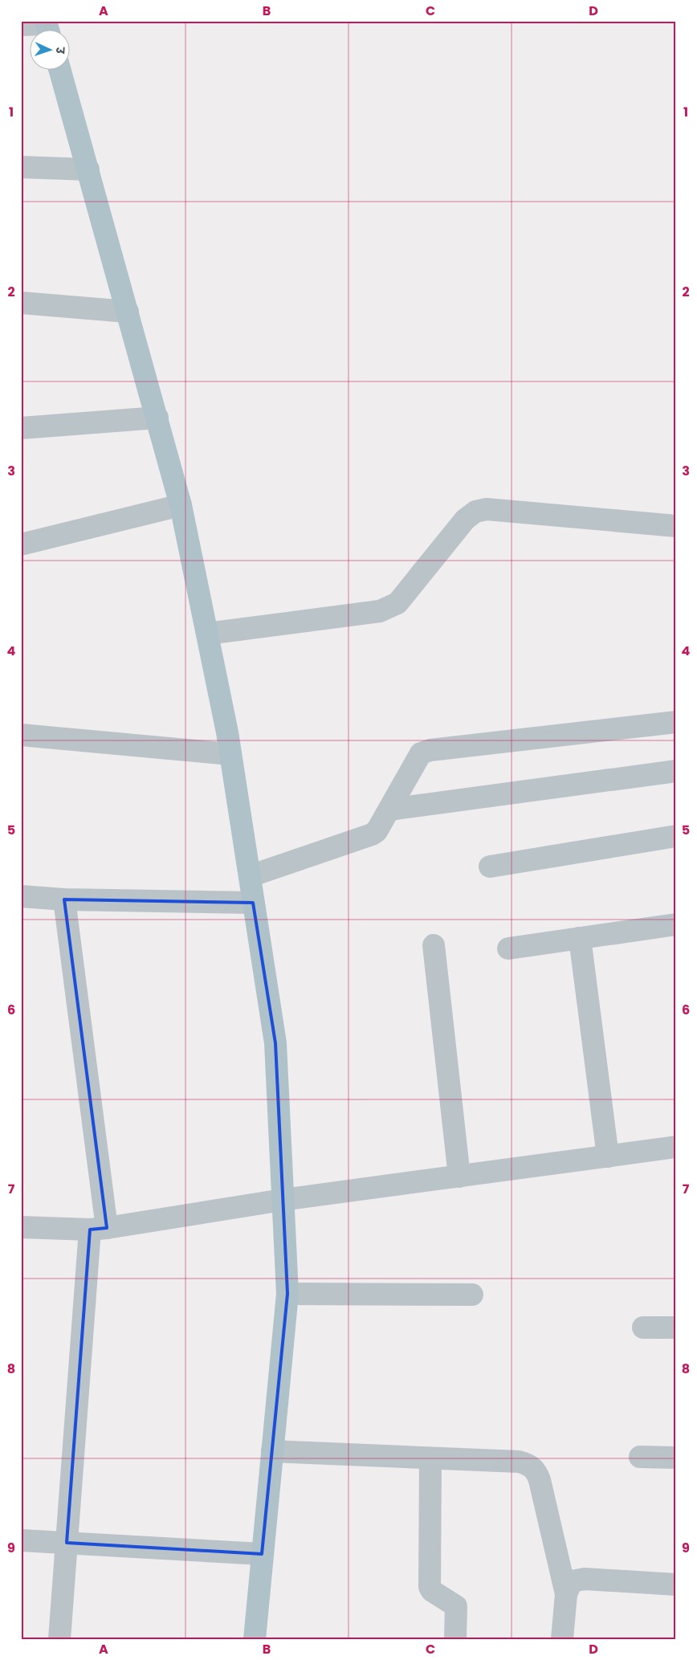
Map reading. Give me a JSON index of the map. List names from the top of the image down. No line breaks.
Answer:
{"north":"right","grid":{"columns":["A","B","C","D"],"rows":["1","2","3","4","5","6","7","8","9"]}}
